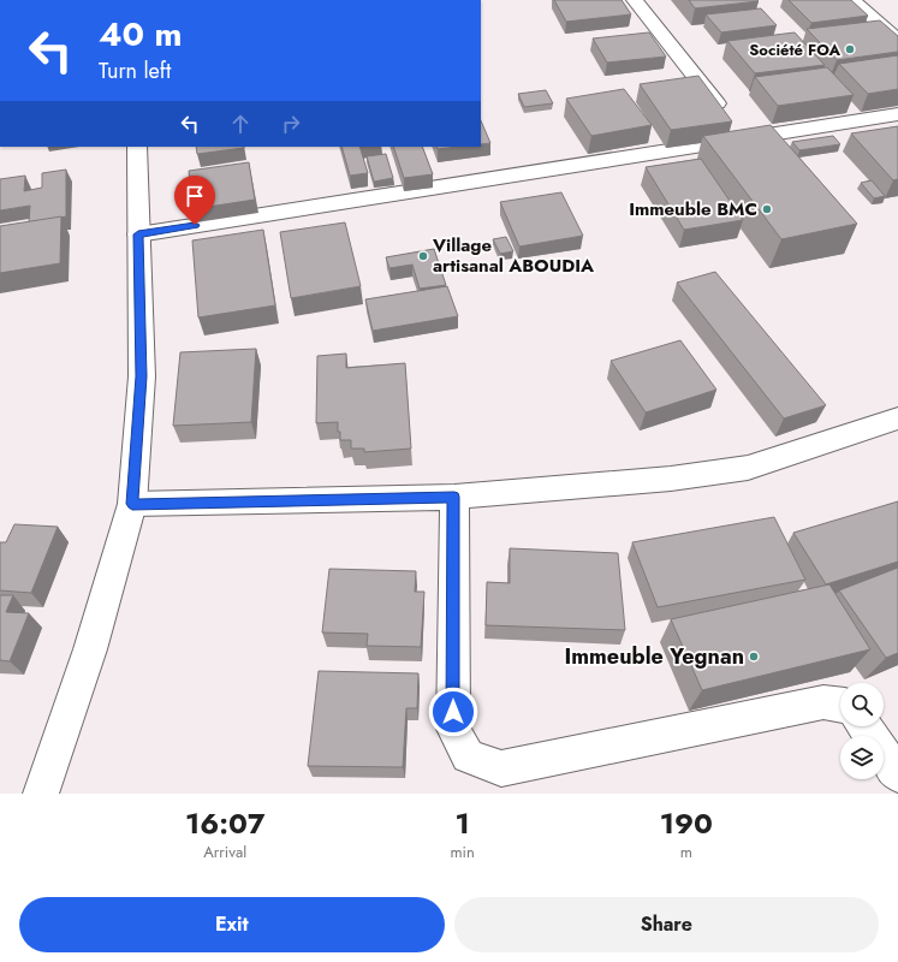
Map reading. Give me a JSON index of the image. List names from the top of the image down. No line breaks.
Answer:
{"places":["Société FOA","Immeuble BMC","Village artisanal ABOUDIA","Immeuble Yegnan"],"page":{"turn":["40 m","Turn left"],"eta":["16:07","Arrival","1","min","190","m"],"buttons":["Exit","Share"]}}
